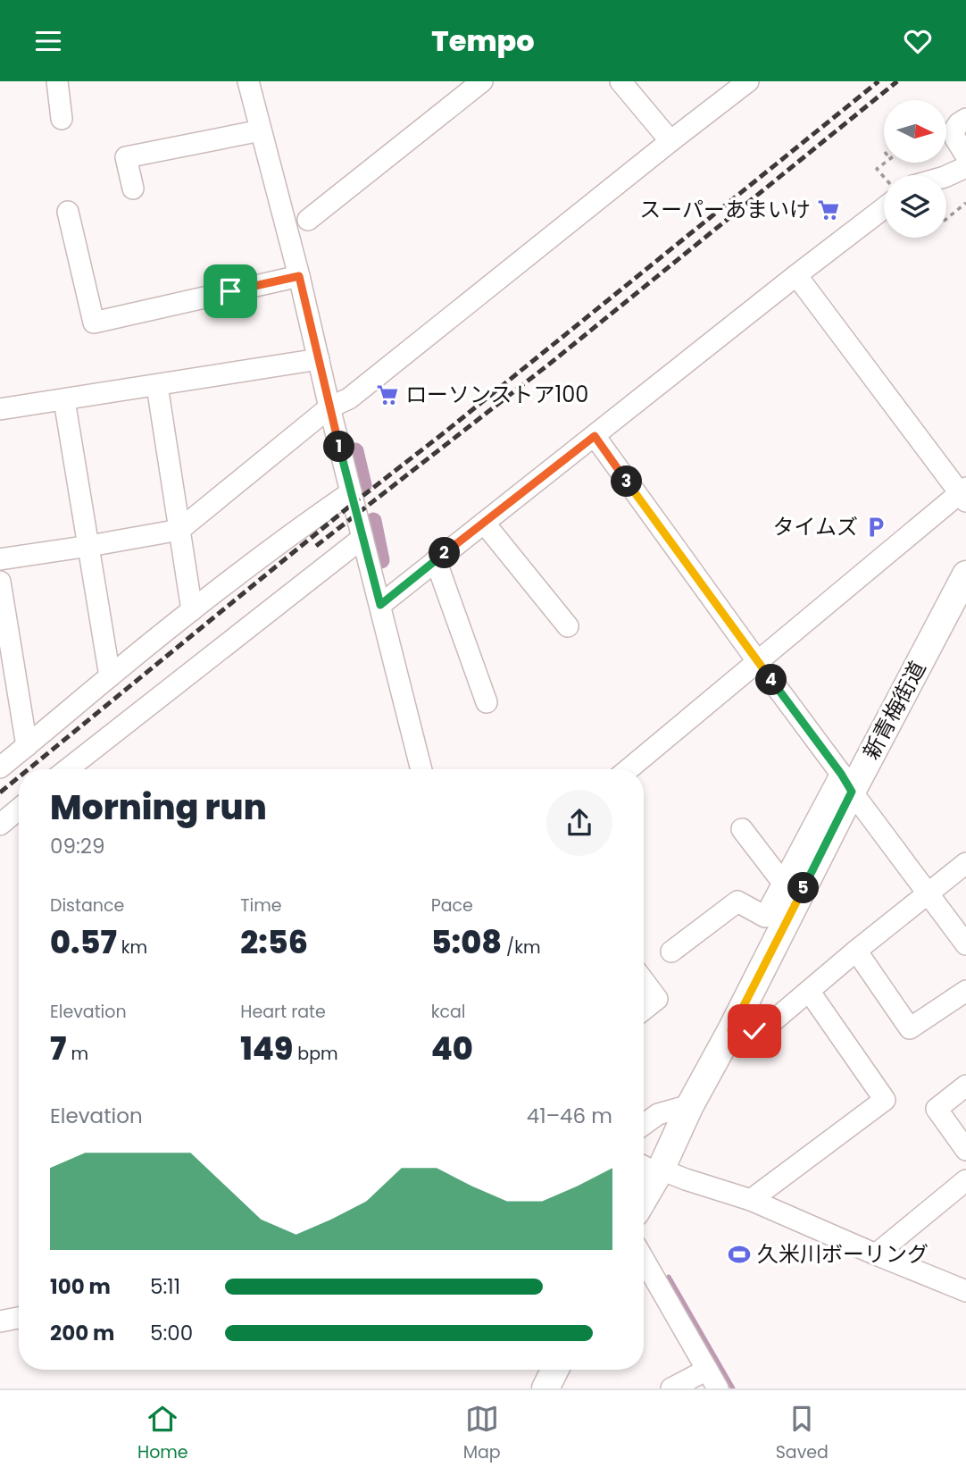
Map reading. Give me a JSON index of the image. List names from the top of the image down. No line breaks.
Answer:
{"streets":{"main road":["新青梅街道"]},"places":{"supermarket":["スーパーあまいけ","ローソンストア100"],"parking":["タイムズ"],"sports":["久米川ボーリング"]},"north":"right","page":{"header":"Tempo","pins":["1","3","2","4","5"],"heading":["Morning run","09:29"],"stats":[["Distance","0.57 km"],["Time","2:56"],["Pace","5:08 /km"],["Elevation","7 m"],["Heart rate","149 bpm"],["kcal","40"]],"chart":["Elevation","41–46 m"],"list":[{"name":"100 m","note":"5:11"},{"name":"200 m","note":"5:00"}],"tabs":["Home","Map","Saved"]}}
